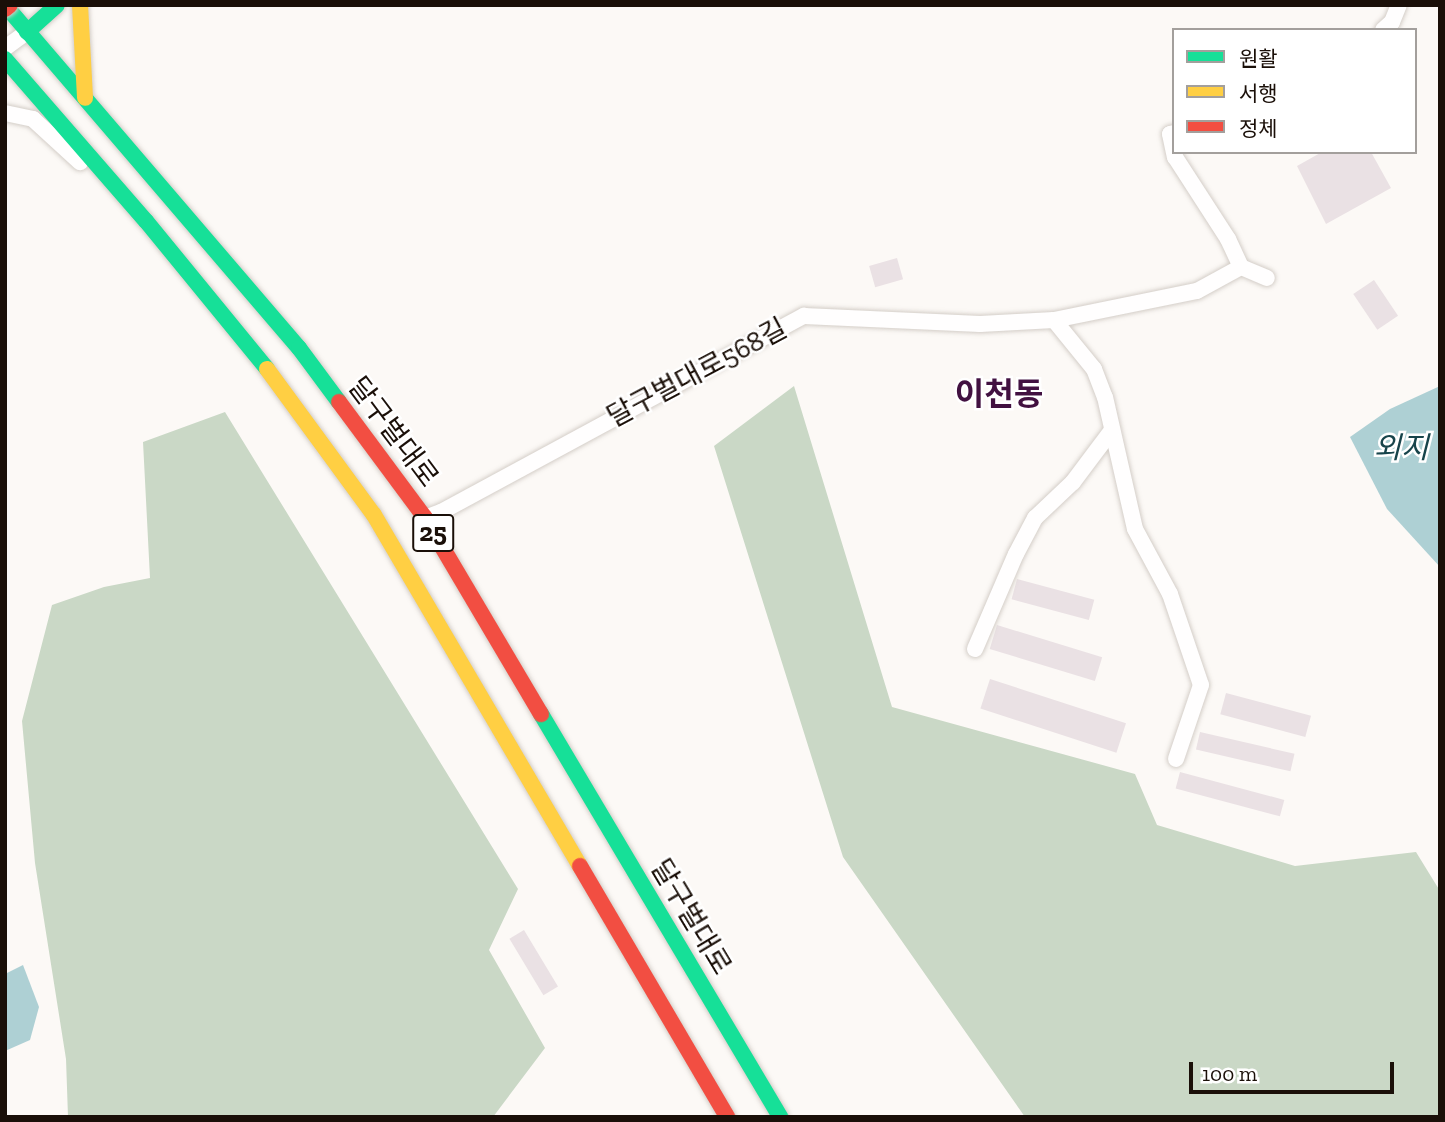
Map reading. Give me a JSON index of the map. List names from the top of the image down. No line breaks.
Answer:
{"streets":{"main road":["달구벌대로","25"],"street":["달구벌대로568길"]},"crossings":[["달구벌대로568길","달구벌대로"]],"districts":["이천동"],"water":["외지"],"legend":["원활","서행","정체"],"scale_bar":"100 m"}
